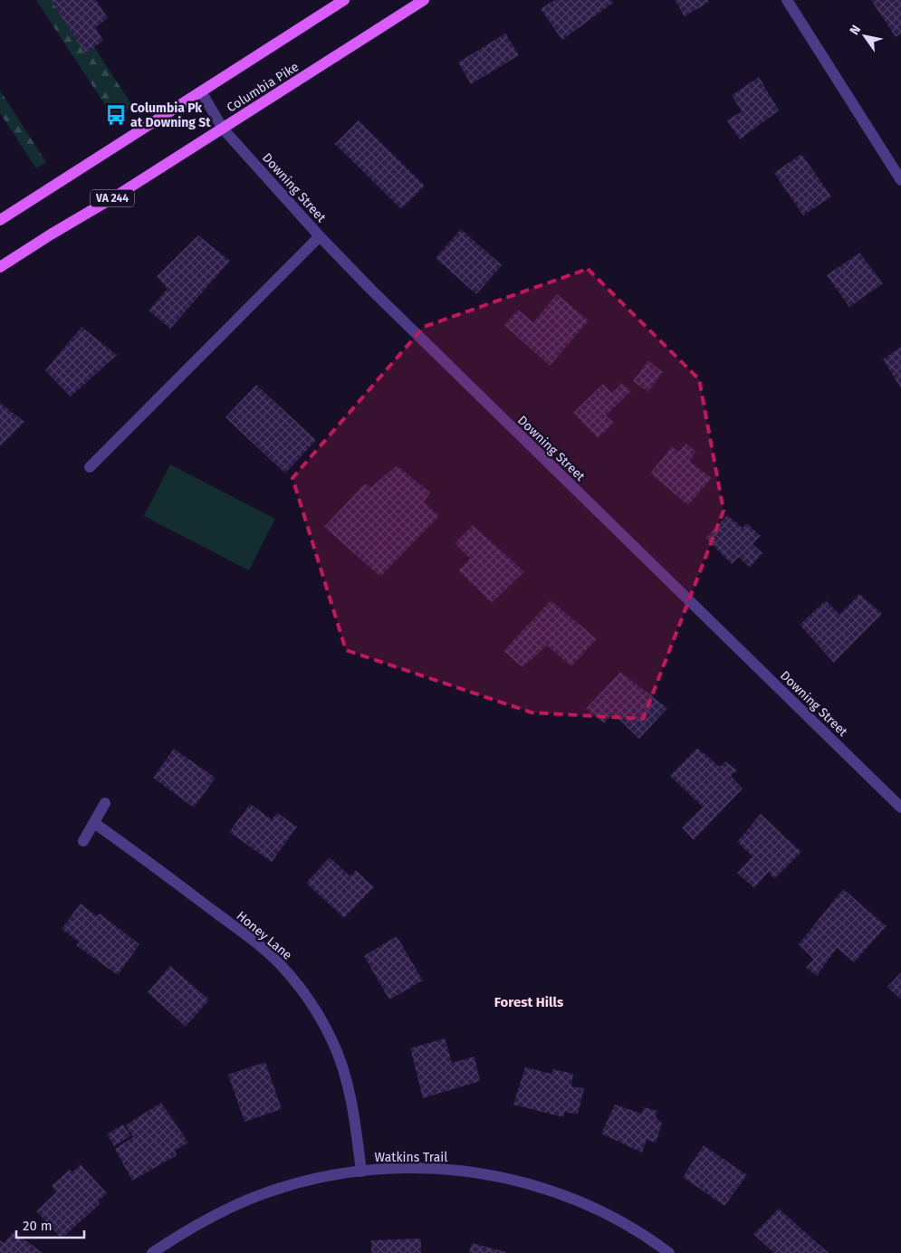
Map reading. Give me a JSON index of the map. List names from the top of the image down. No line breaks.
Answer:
{"streets":{"main road":["Columbia Pike","VA 244"],"street":["Downing Street","Honey Lane","Watkins Trail"]},"crossings":[["Columbia Pike","Downing Street"],["Honey Lane","Watkins Trail"]],"districts":["Forest Hills"],"places":{"bus stop":["Columbia Pk at Downing St"]},"scale_bar":"20 m","north":"top left"}
